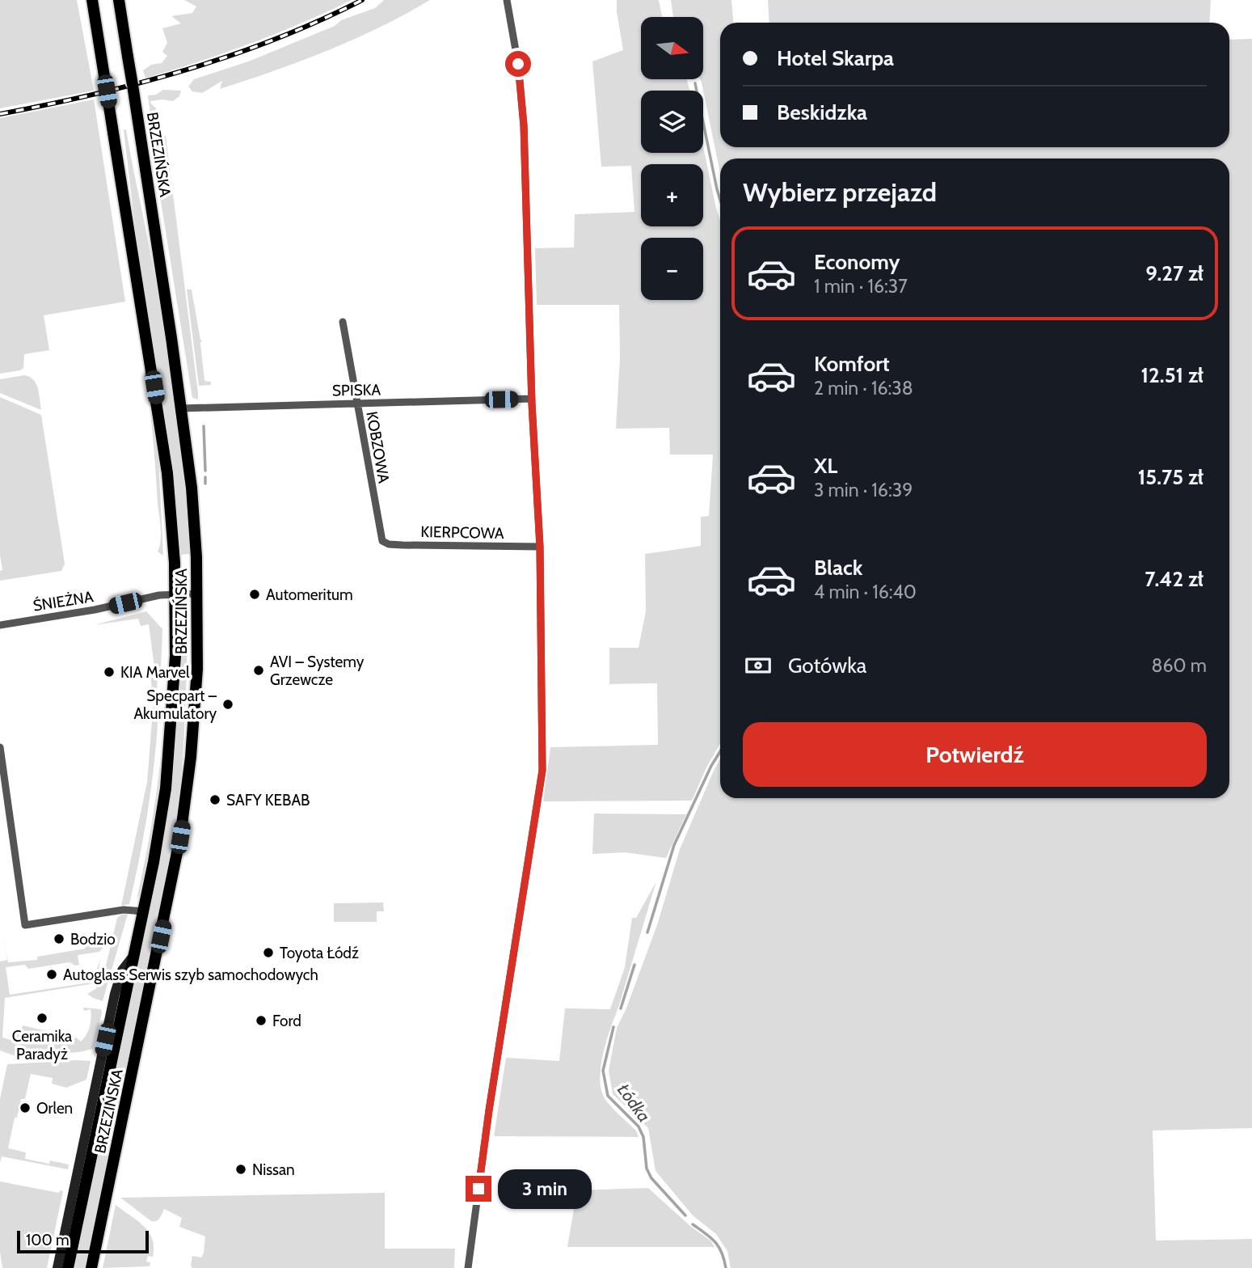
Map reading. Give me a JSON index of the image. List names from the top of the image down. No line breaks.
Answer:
{"streets":{"main road":["BRZEZIŃSKA"],"street":["SPISKA","KOBZOWA","KIERPCOWA","ŚNIEŻNA"]},"crossings":[["BRZEZIŃSKA","SPISKA"],["BRZEZIŃSKA","ŚNIEŻNA"],["SPISKA","KOBZOWA"],["KOBZOWA","KIERPCOWA"]],"water":["Łódka"],"places":["Automeritum","AVI – Systemy Grzewcze","KIA Marvel","Specpart – Akumulatory","SAFY KEBAB","Bodzio","Toyota Łódź","Autoglass Serwis szyb samochodowych","Ceramika Paradyż","Ford","Orlen","Nissan"],"scale_bar":"100 m","north":"right","page":{"map_buttons":["+","−"],"banner":["Hotel Skarpa","Beskidzka"],"heading":"Wybierz przejazd","list":[{"name":"Economy","note":"1 min · 16:37","value":"9.27 zł"},{"name":"Komfort","note":"2 min · 16:38","value":"12.51 zł"},{"name":"XL","note":"3 min · 16:39","value":"15.75 zł"},{"name":"Black","note":"4 min · 16:40","value":"7.42 zł"}],"pay":["Gotówka","860 m"],"buttons":"Potwierdź","bubble":"3 min","scale":"100 m"}}
